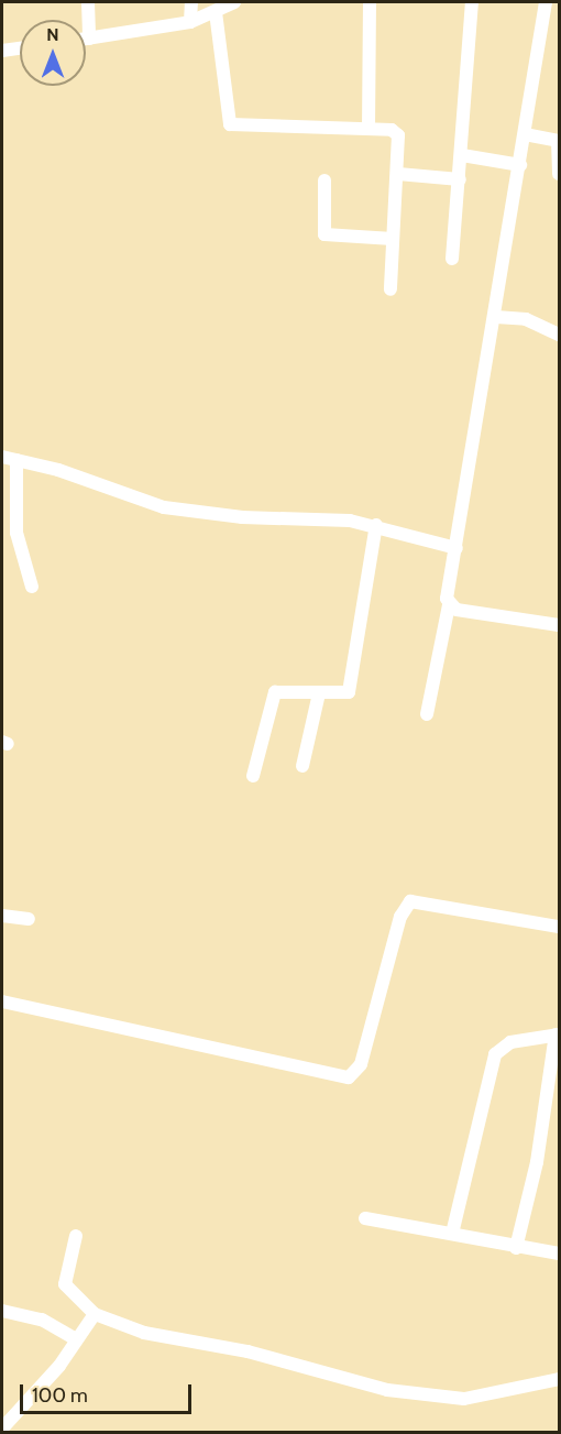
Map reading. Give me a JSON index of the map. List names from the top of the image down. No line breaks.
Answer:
{"scale_bar":"100 m","north":"top"}
